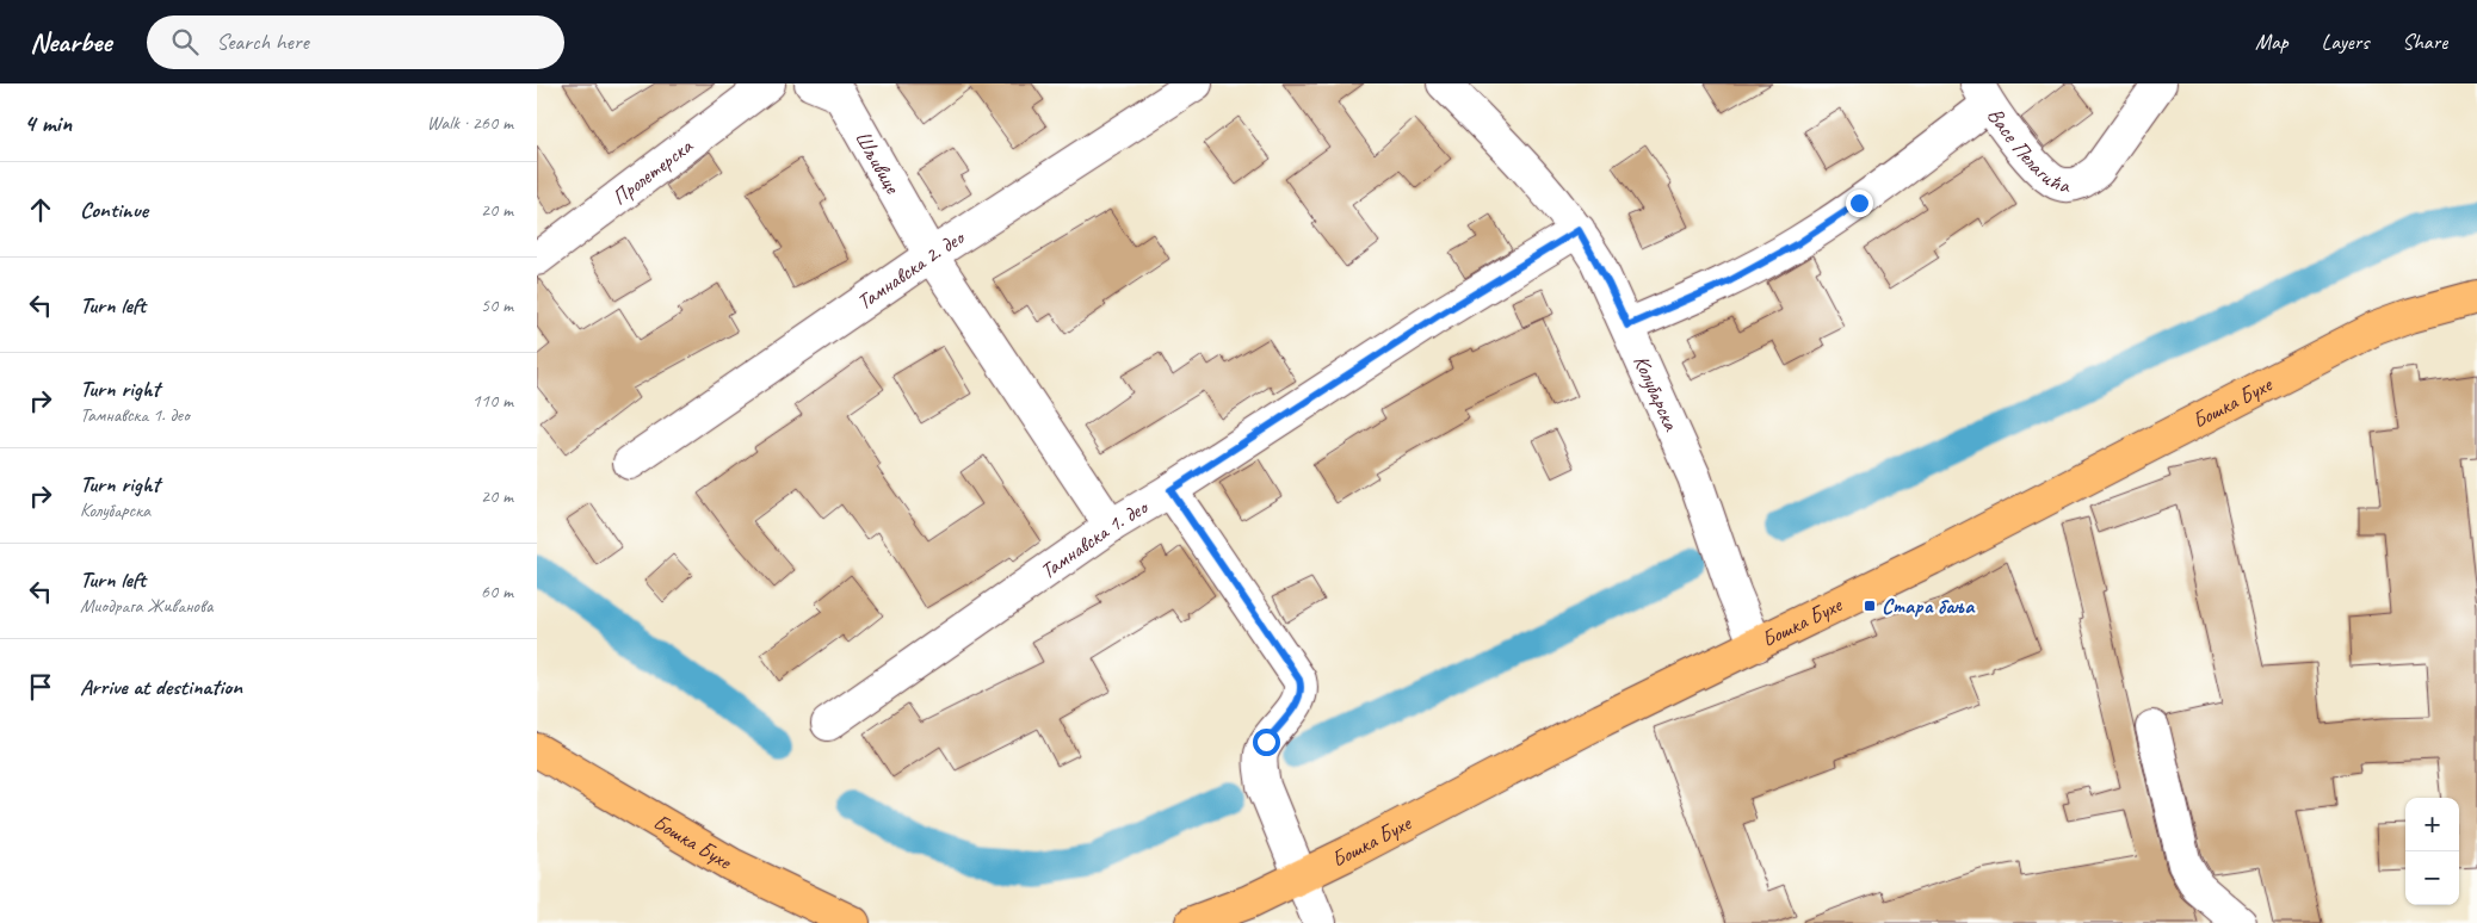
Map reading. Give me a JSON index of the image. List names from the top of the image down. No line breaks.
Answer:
{"streets":{"main road":["Бошка Бухе"],"street":["Васе Пелагића","Шљивице","Пролетерска","Тамнавска 2. део","Колубарска","Тамнавска 1. део"]},"crossings":[["Шљивице","Тамнавска 2. део"],["Шљивице","Тамнавска 1. део"],["Колубарска","Бошка Бухе"],["Колубарска","Тамнавска 1. део"]],"places":{"transit":["Стара бања"]},"page":{"header":"Nearbee","search":"Search here","nav":["Map","Layers","Share"],"heading":["4 min","Walk · 260 m"],"list":[["Continue","20 m"],["Turn left","50 m"],["Turn right","Тамнавска 1. део","110 m"],["Turn right","Колубарска","20 m"],["Turn left","Миодрага Живанова","60 m"],"Arrive at destination"],"map_buttons":["+","−"]}}
